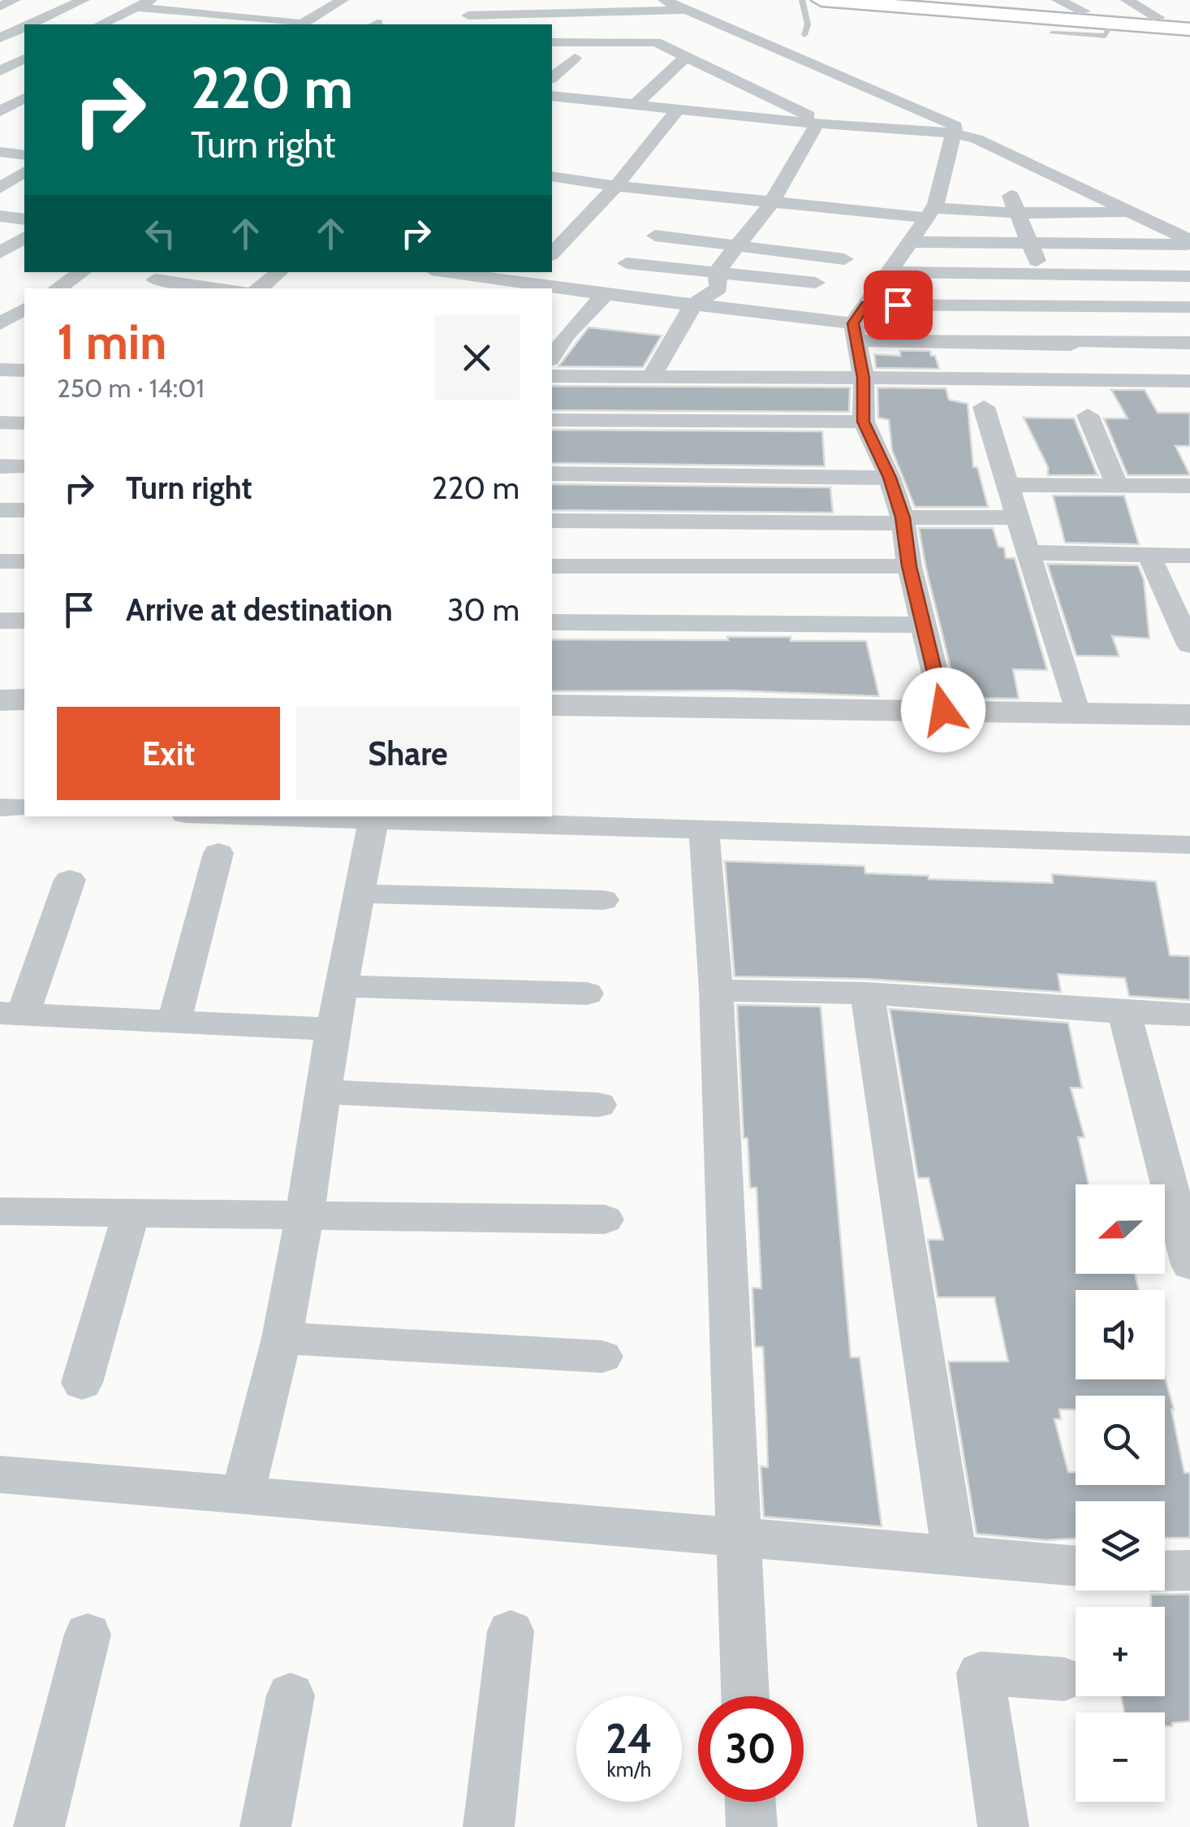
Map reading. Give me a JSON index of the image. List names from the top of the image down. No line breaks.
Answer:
{"north":"left","page":{"turn":["220 m","Turn right"],"heading":["1 min","250 m · 14:01"],"list":[{"name":"Turn right","value":"220 m"},{"name":"Arrive at destination","value":"30 m"}],"buttons":["Exit","Share"],"map_buttons":["+","−"],"speed":"24 km/h","limit":"30"}}
